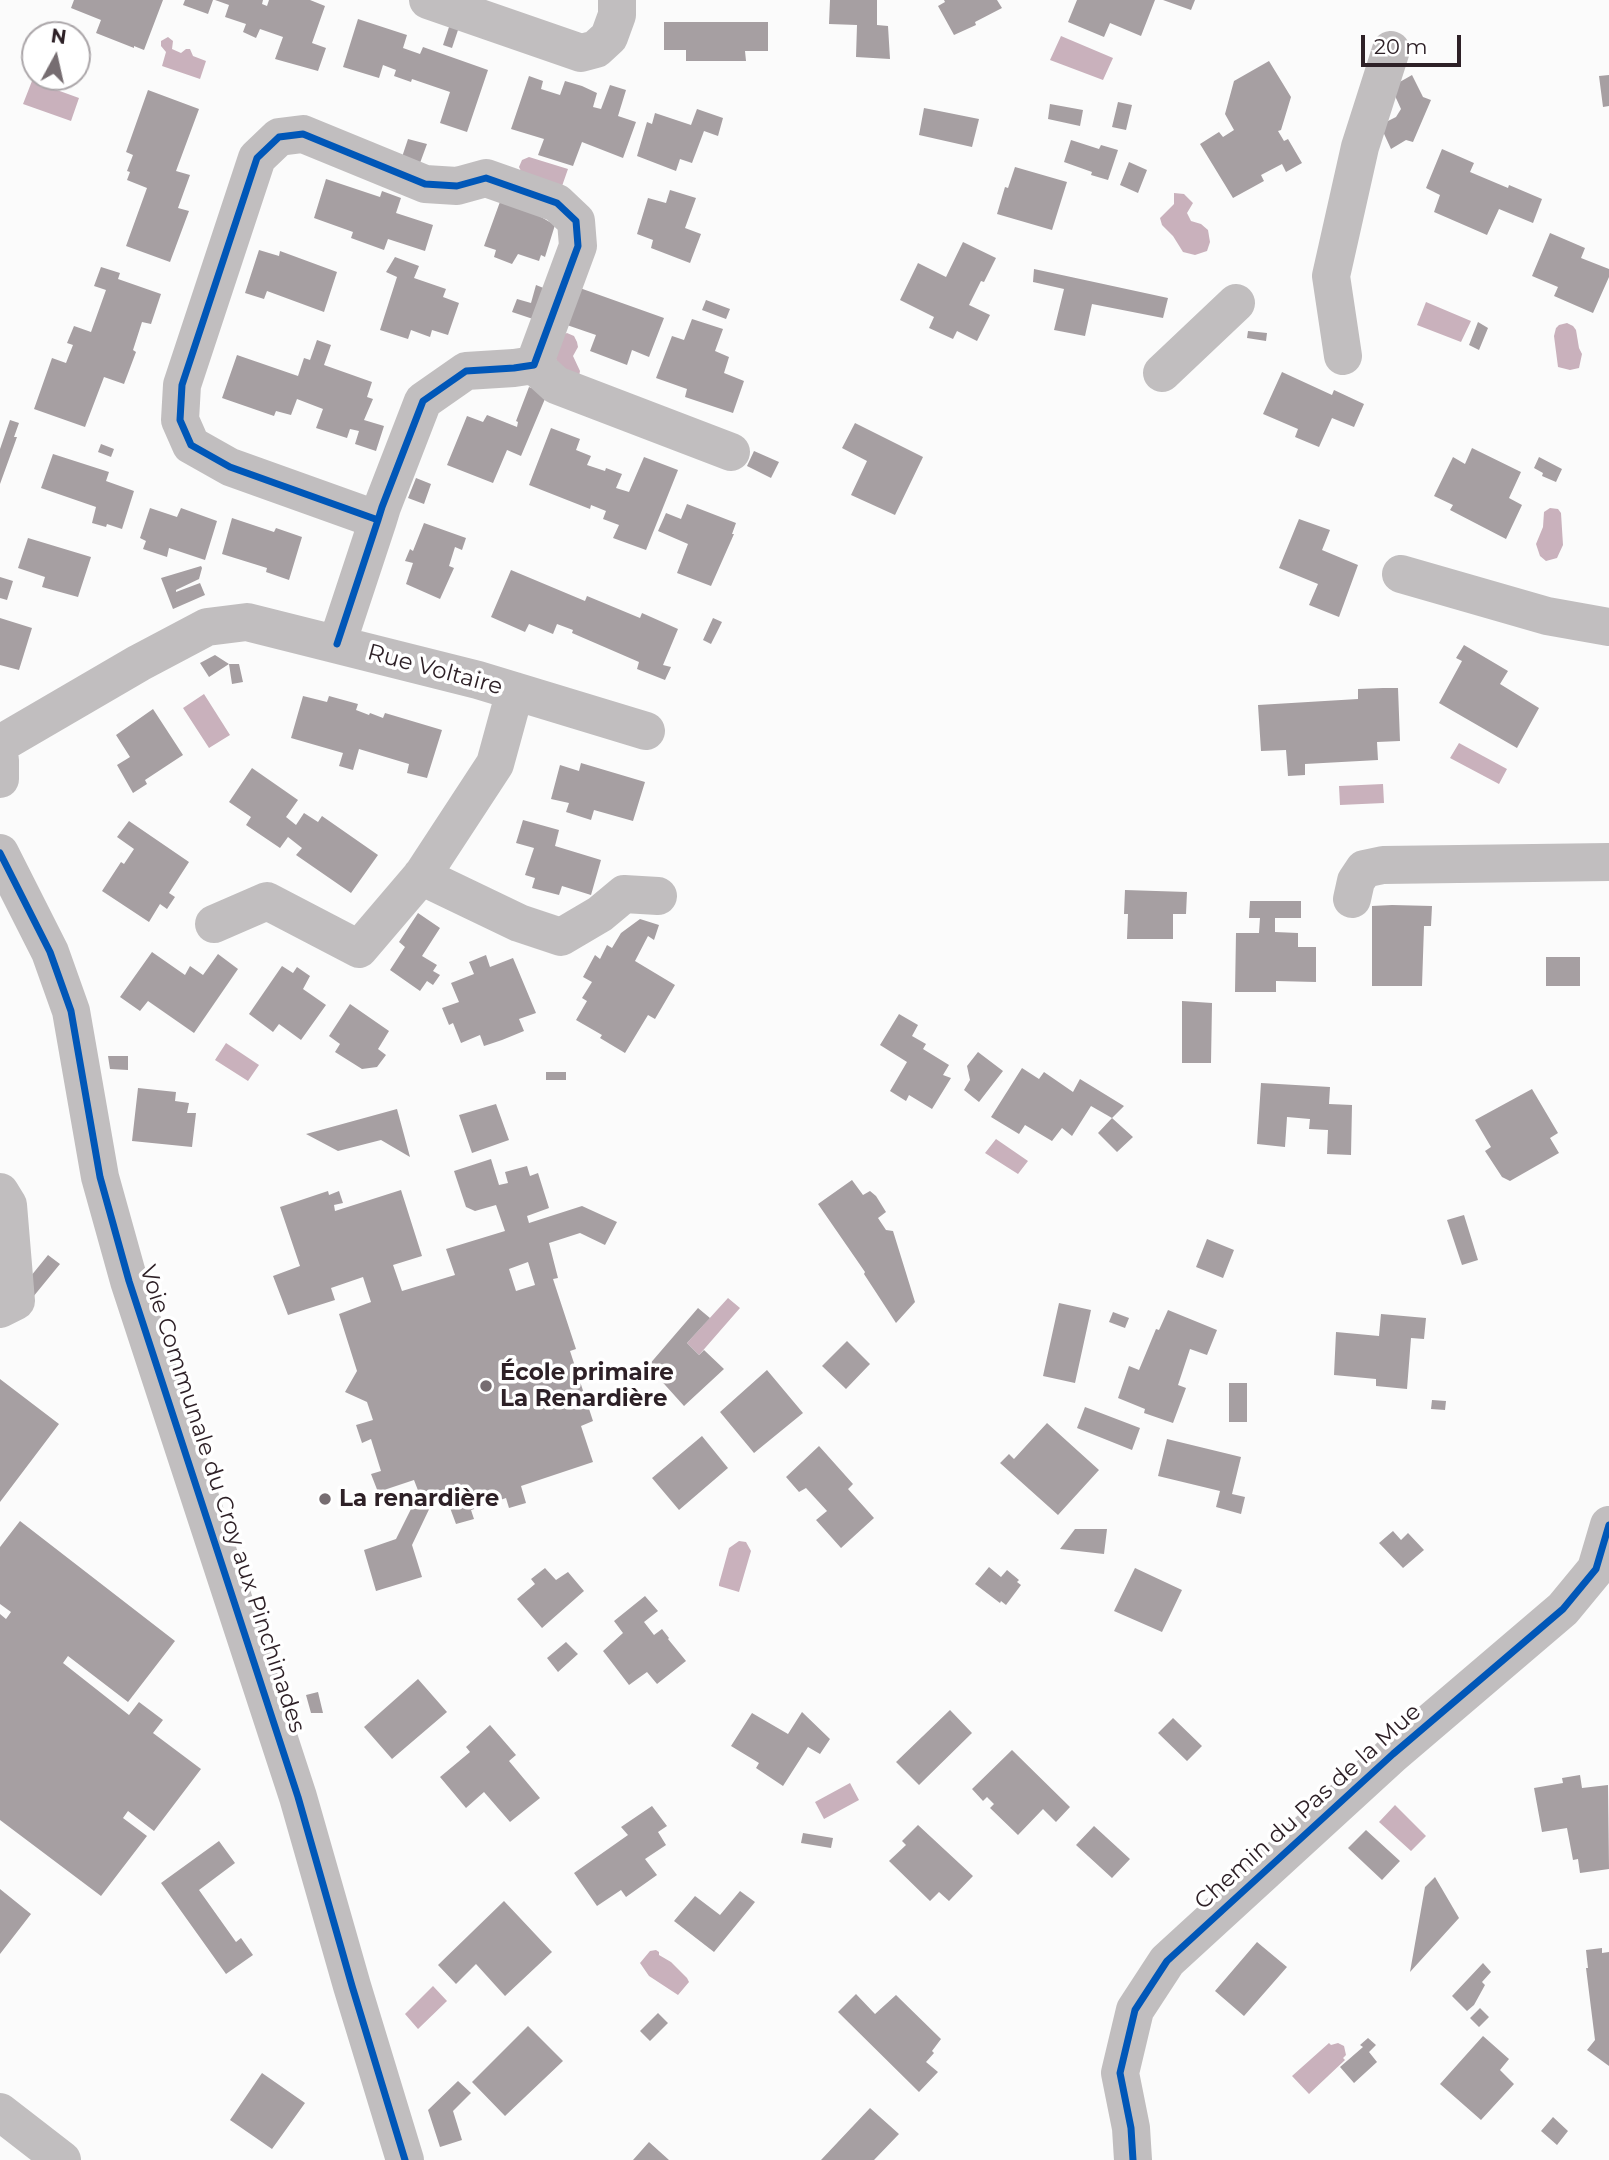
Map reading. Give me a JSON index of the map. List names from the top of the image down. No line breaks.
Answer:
{"streets":{"street":["Rue Voltaire","Voie Communale du Croy aux Pinchinades","Chemin du Pas de la Mue"]},"places":["École primaire La Renardière","La renardière"],"scale_bar":"20 m","north":"top"}
